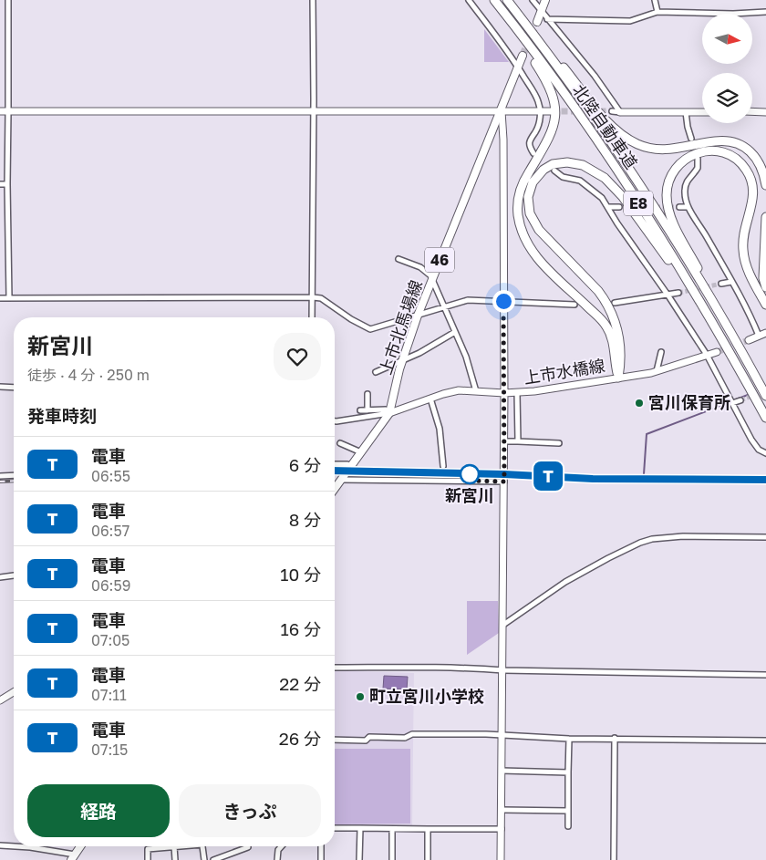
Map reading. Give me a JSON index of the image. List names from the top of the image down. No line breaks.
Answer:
{"streets":{"highway":["北陸自動車道","E8"],"main road":["46","上市北馬場線"],"street":["上市水橋線"]},"crossings":[["上市北馬場線","上市水橋線"]],"places":["宮川保育所","新宮川","町立宮川小学校"],"north":"right","page":{"on_map":"T","heading":[["新宮川","徒歩 · 4 分 · 250 m"],"発車時刻"],"list":[{"mark":"T","name":"電車","note":"06:55","value":"6 分"},{"mark":"T","name":"電車","note":"06:57","value":"8 分"},{"mark":"T","name":"電車","note":"06:59","value":"10 分"},{"mark":"T","name":"電車","note":"07:05","value":"16 分"},{"mark":"T","name":"電車","note":"07:11","value":"22 分"},{"mark":"T","name":"電車","note":"07:15","value":"26 分"}],"buttons":["経路","きっぷ"]}}
